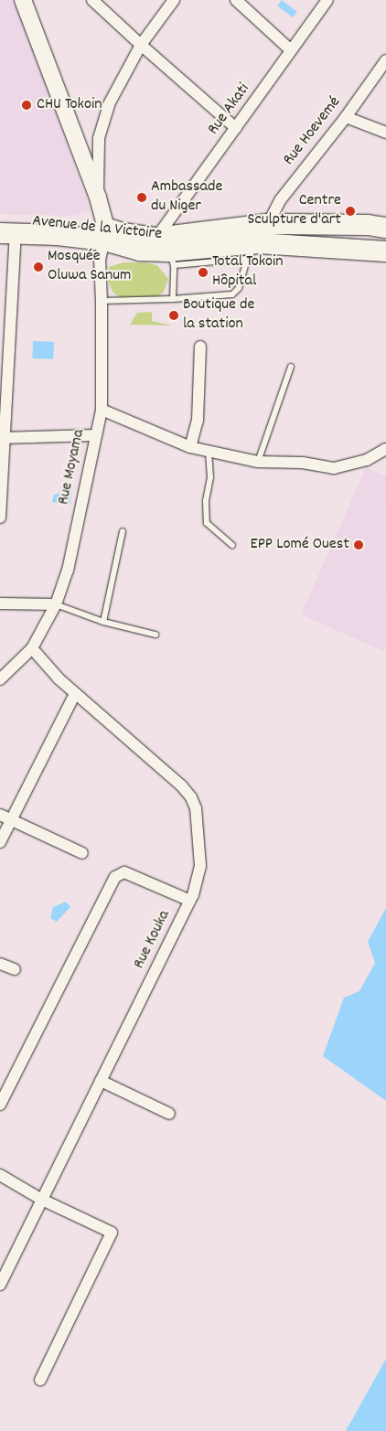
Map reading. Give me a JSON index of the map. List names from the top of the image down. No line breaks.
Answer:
{"streets":{"highway":["Avenue de la Victoire"],"street":["Rue Akati","Rue Hoevemé","Rue Moyama","Rue Kouka"]},"crossings":[["Rue Akati","Avenue de la Victoire"],["Rue Hoevemé","Avenue de la Victoire"],["Avenue de la Victoire","Rue Moyama"],["Rue Moyama","Rue Kouka"]],"places":["CHU Tokoin","Ambassade du Niger","Centre Sculpture d'art","Mosquée Oluwa Sanum","Total Tokoin Hôpital","Boutique de la station","EPP Lomé Ouest"]}
